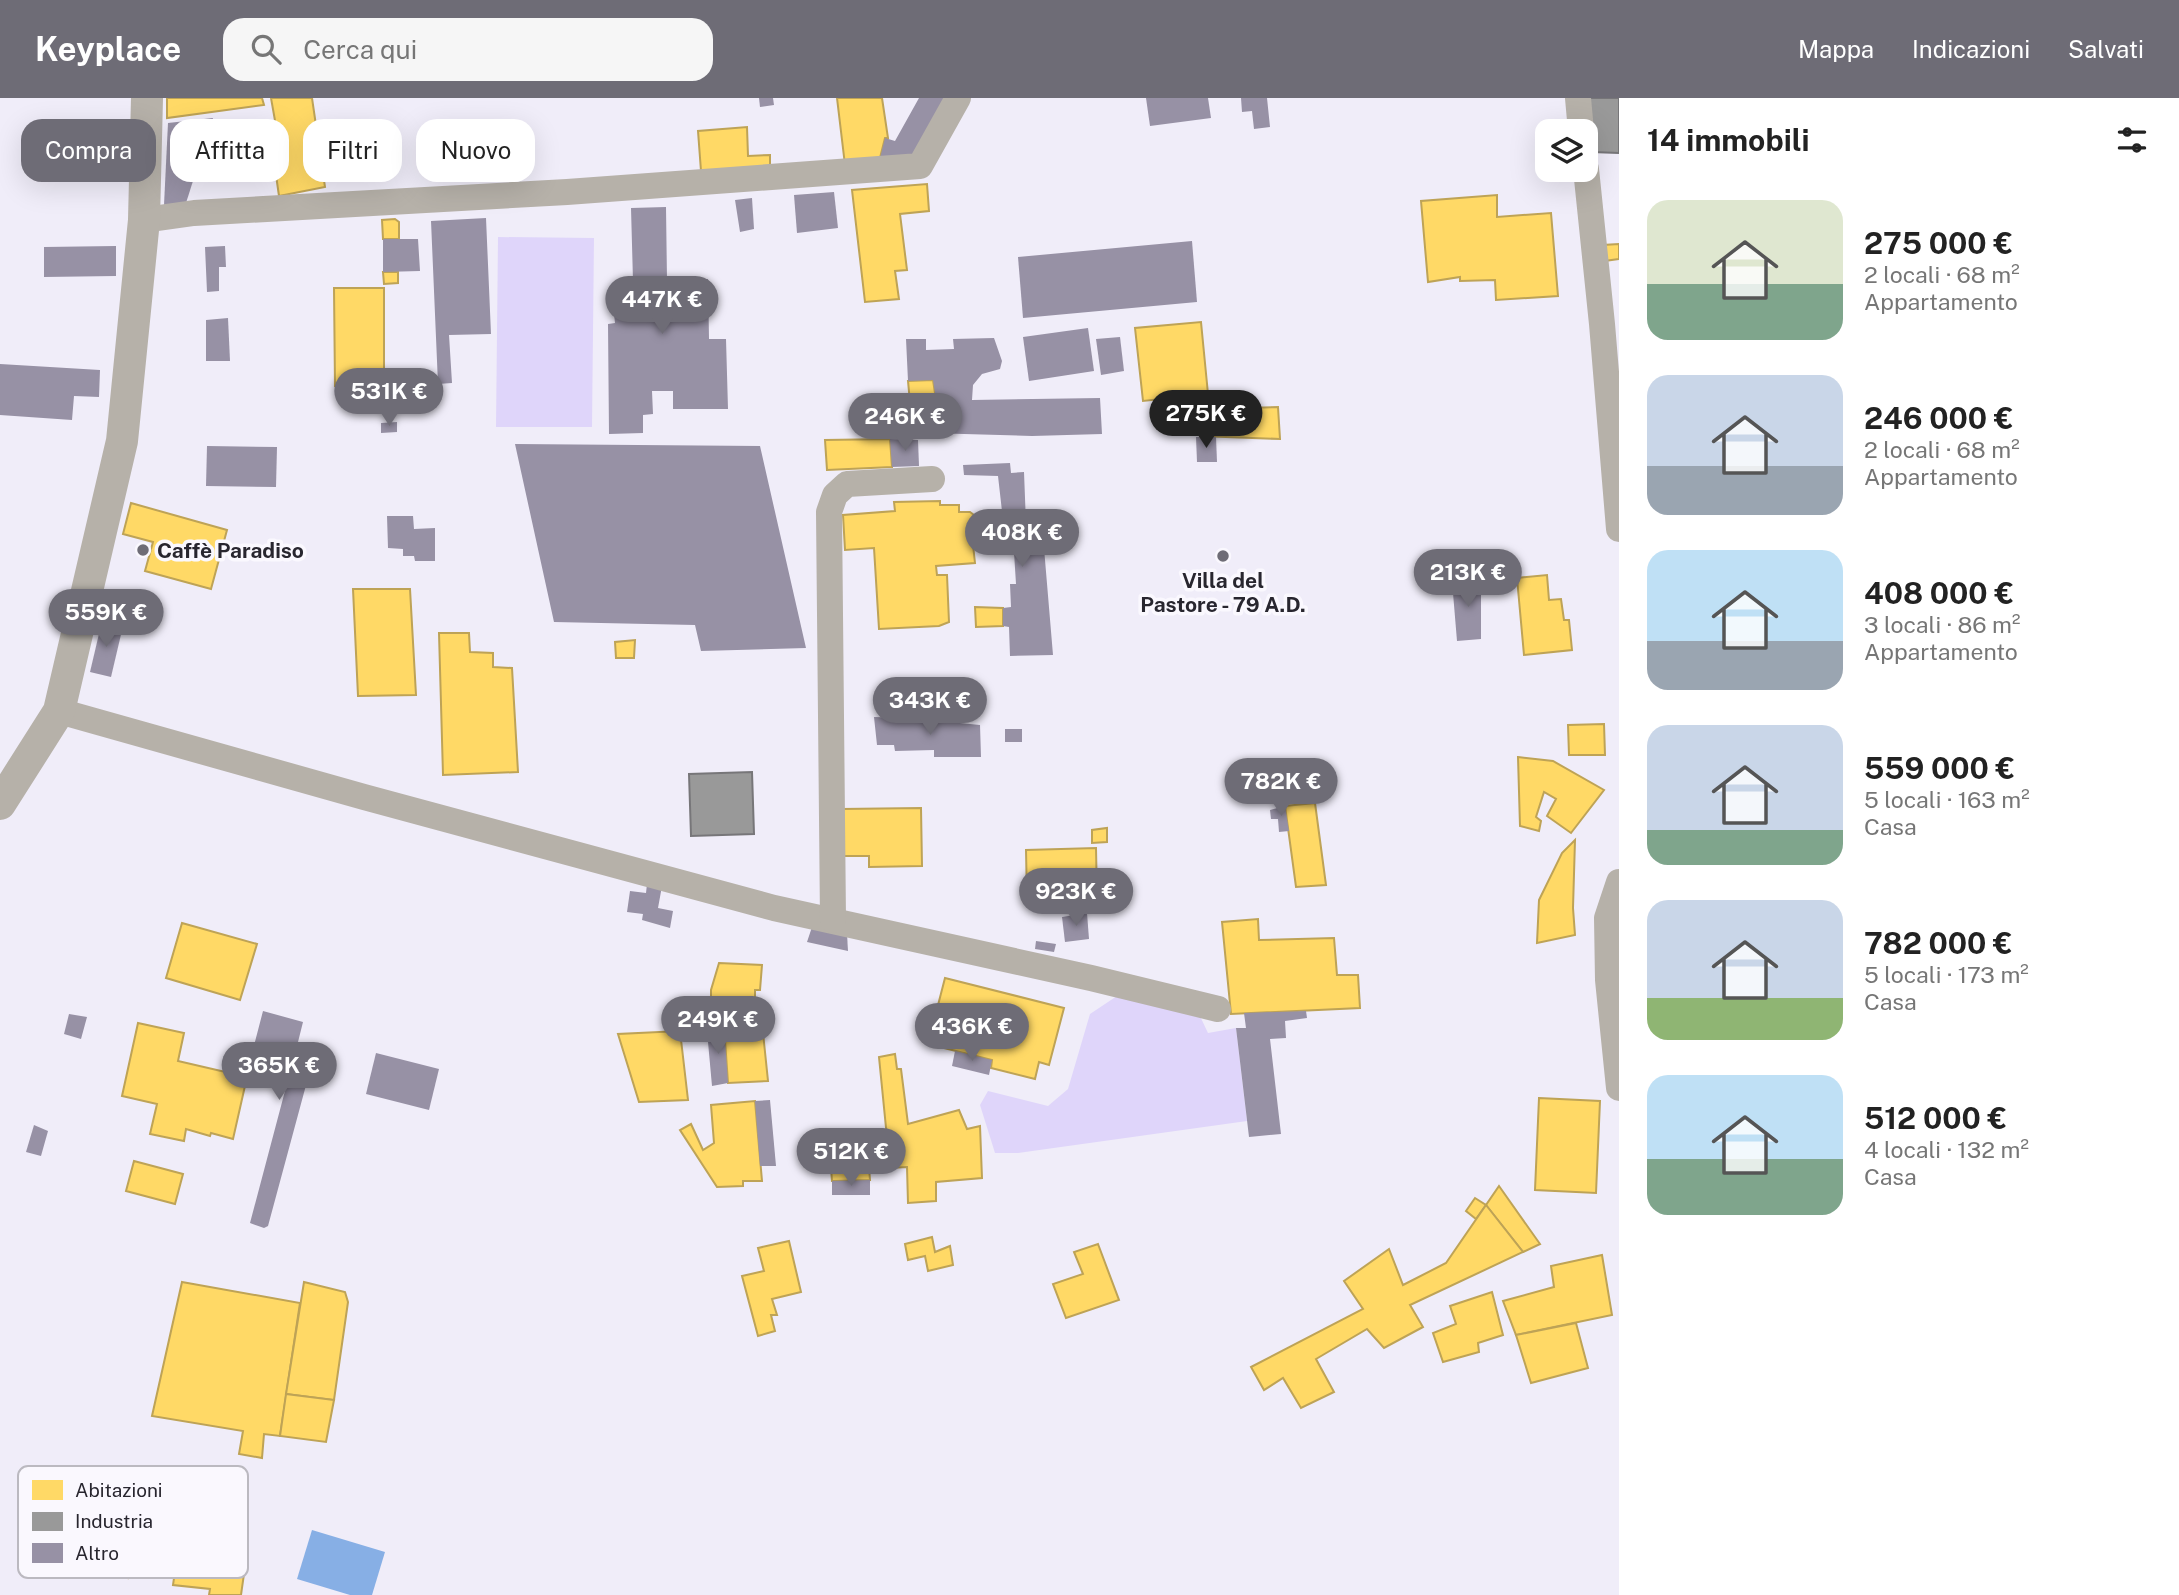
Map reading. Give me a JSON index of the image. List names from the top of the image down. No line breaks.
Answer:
{"places":["Caffè Paradiso","Villa del Pastore - 79 A.D."],"legend":["Abitazioni","Industria","Altro"],"page":{"header":"Keyplace","search":"Cerca qui","nav":["Mappa","Indicazioni","Salvati"],"heading":"14 immobili","chip":["Compra","Affitta","Filtri","Nuovo"],"list":[{"name":"275 000 €","note":"2 locali · 68 m² · Appartamento"},{"name":"246 000 €","note":"2 locali · 68 m² · Appartamento"},{"name":"408 000 €","note":"3 locali · 86 m² · Appartamento"},{"name":"559 000 €","note":"5 locali · 163 m² · Casa"},{"name":"782 000 €","note":"5 locali · 173 m² · Casa"},{"name":"512 000 €","note":"4 locali · 132 m² · Casa"}],"price":["447K €","531K €","275K €","246K €","408K €","213K €","559K €","343K €","782K €","923K €","249K €","436K €","365K €","512K €"]}}
